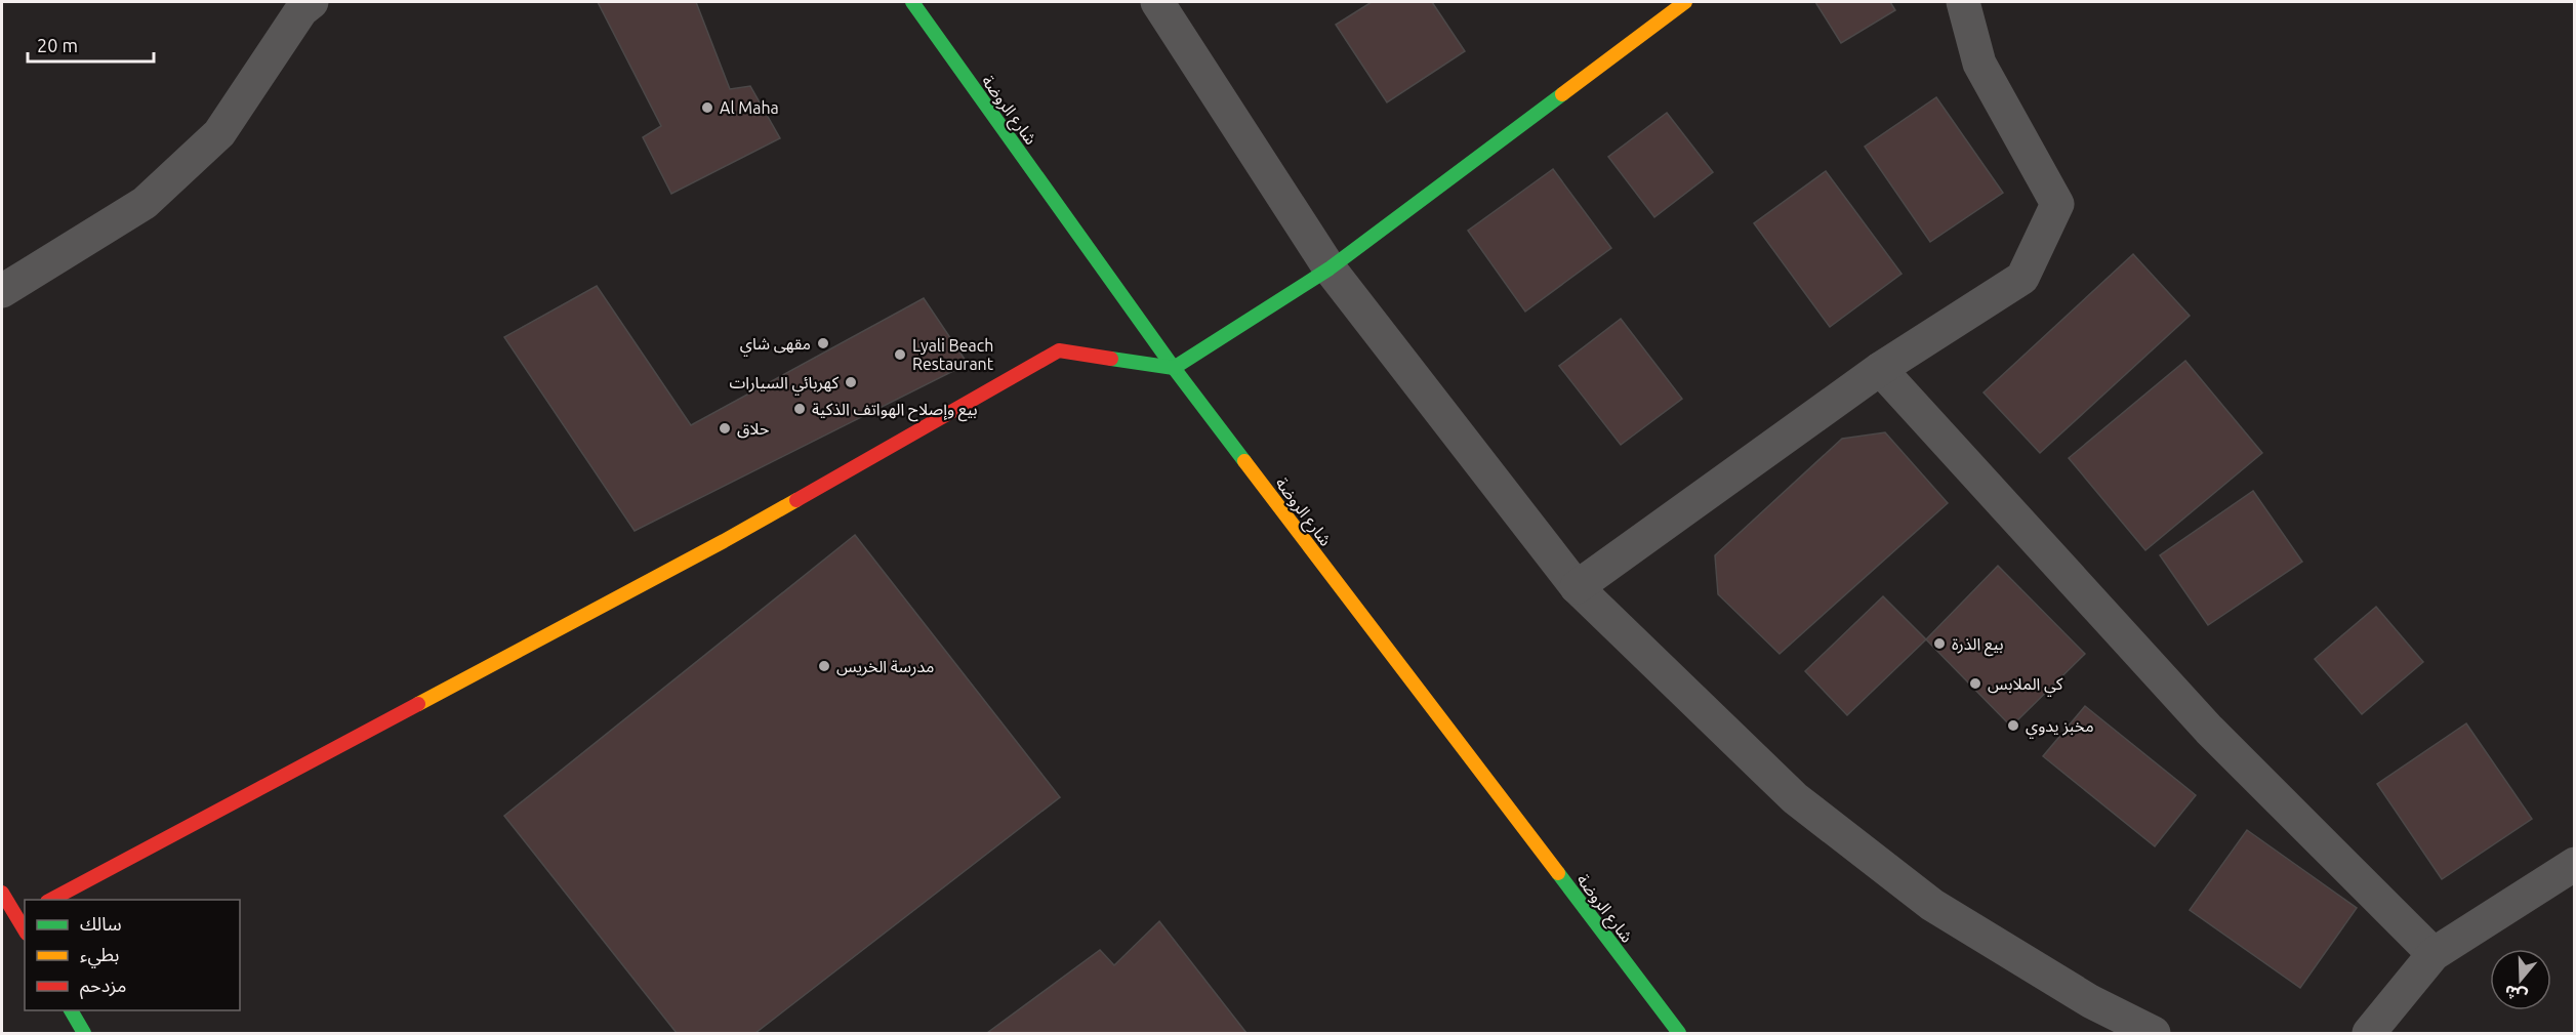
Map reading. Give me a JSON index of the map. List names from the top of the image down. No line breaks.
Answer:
{"streets":{"street":["شارع الروضة"]},"places":["Al Maha","مقهى شاي","Lyali Beach Restaurant","كهربائي السيارات","بيع وإصلاح الهواتف الذكية","حلاق","بيع الذرة","مدرسة الخريس","كي الملابس","مخبز يدوي"],"legend":["سالك","بطيء","مزدحم"],"scale_bar":"20 m","north":"bottom"}
